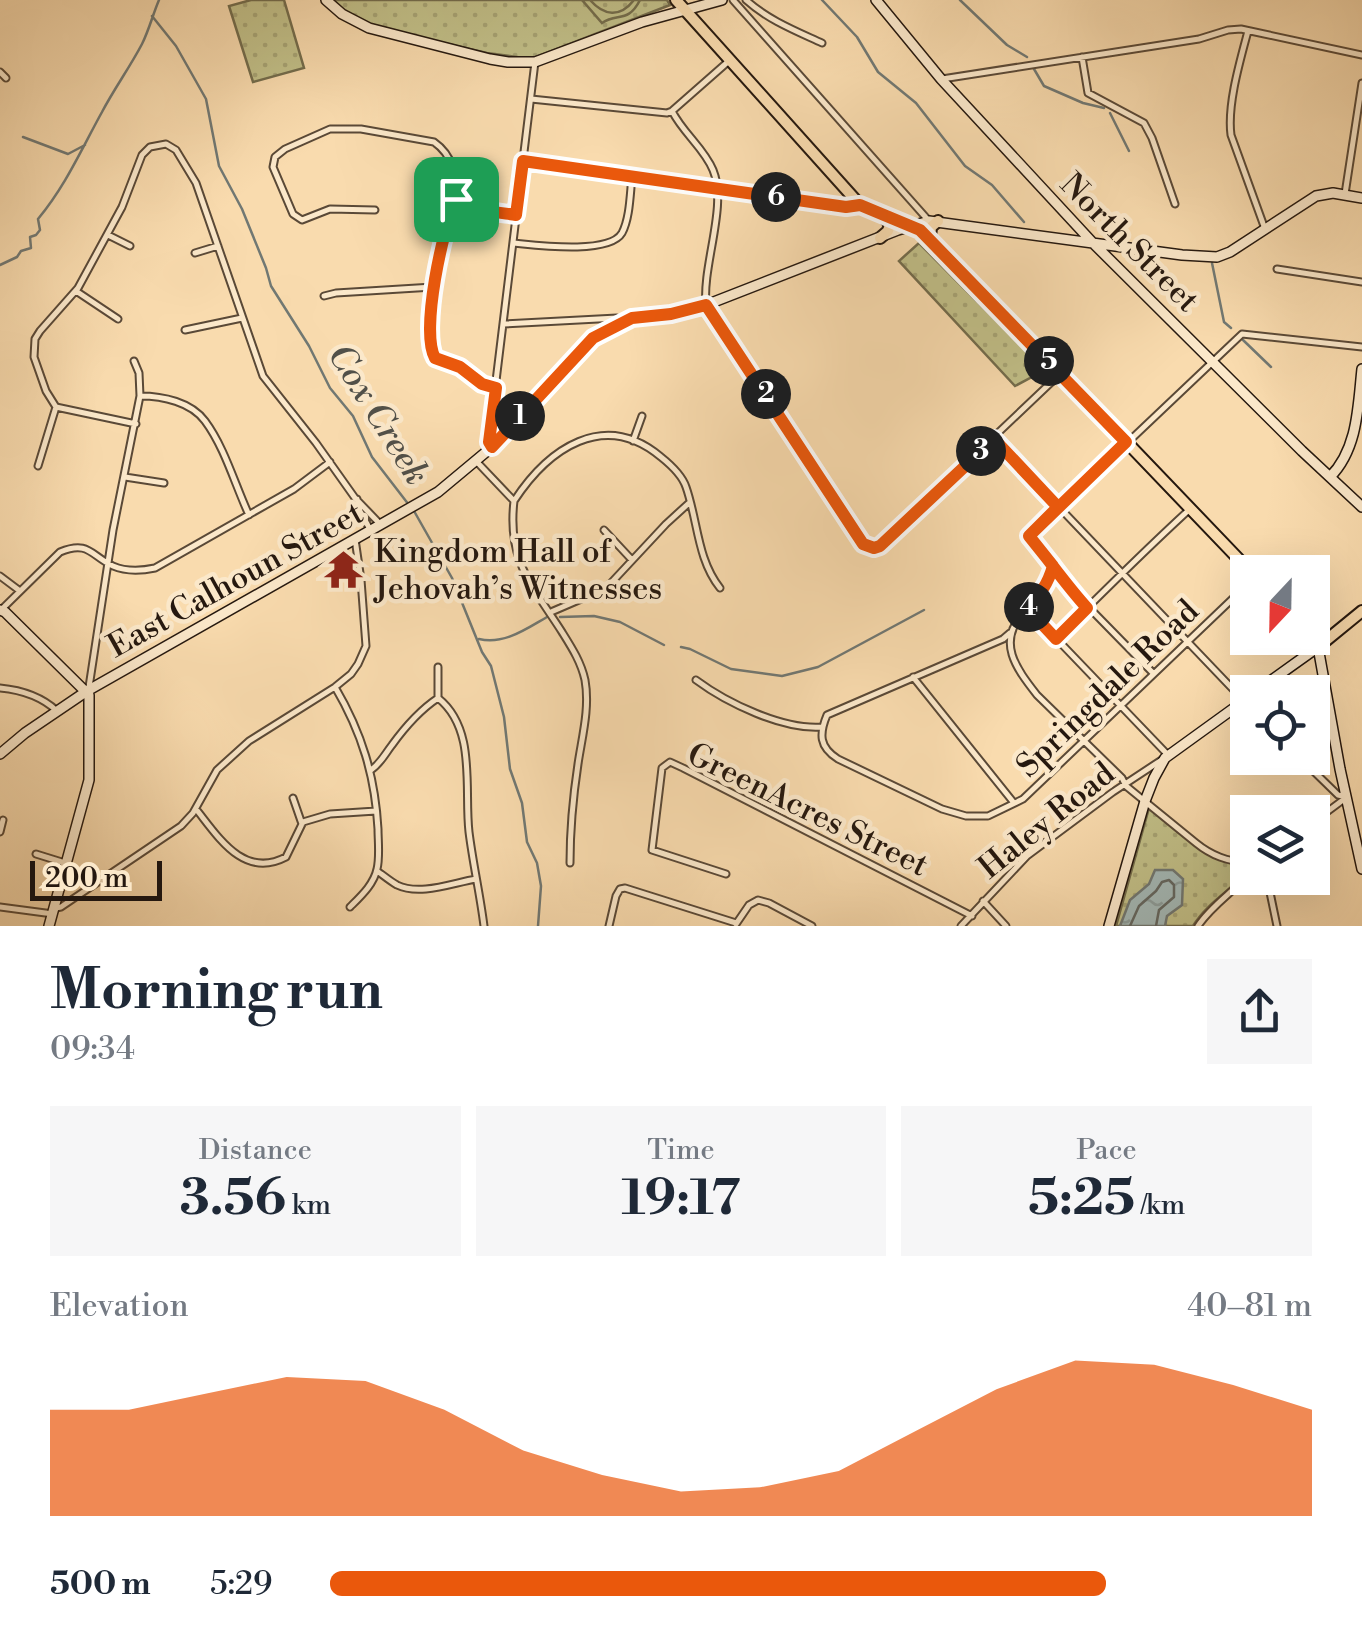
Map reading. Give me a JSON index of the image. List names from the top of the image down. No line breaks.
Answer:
{"streets":{"street":["North Street","East Calhoun Street","Springdale Road","GreenAcres Street","Haley Road"]},"crossings":[["North Street","East Calhoun Street"],["GreenAcres Street","Haley Road"]],"water":["Cox Creek"],"places":{"temple":["Kingdom Hall of Jehovah’s Witnesses"]},"scale_bar":"200 m","north":"bottom","page":{"pins":["6","5","2","1","3","4"],"scale":"200 m","heading":["Morning run","09:34"],"stats":[["Distance","3.56 km"],["Time","19:17"],["Pace","5:25 /km"]],"chart":["Elevation","40–81 m"],"list":[{"name":"500 m","note":"5:29"}]}}
